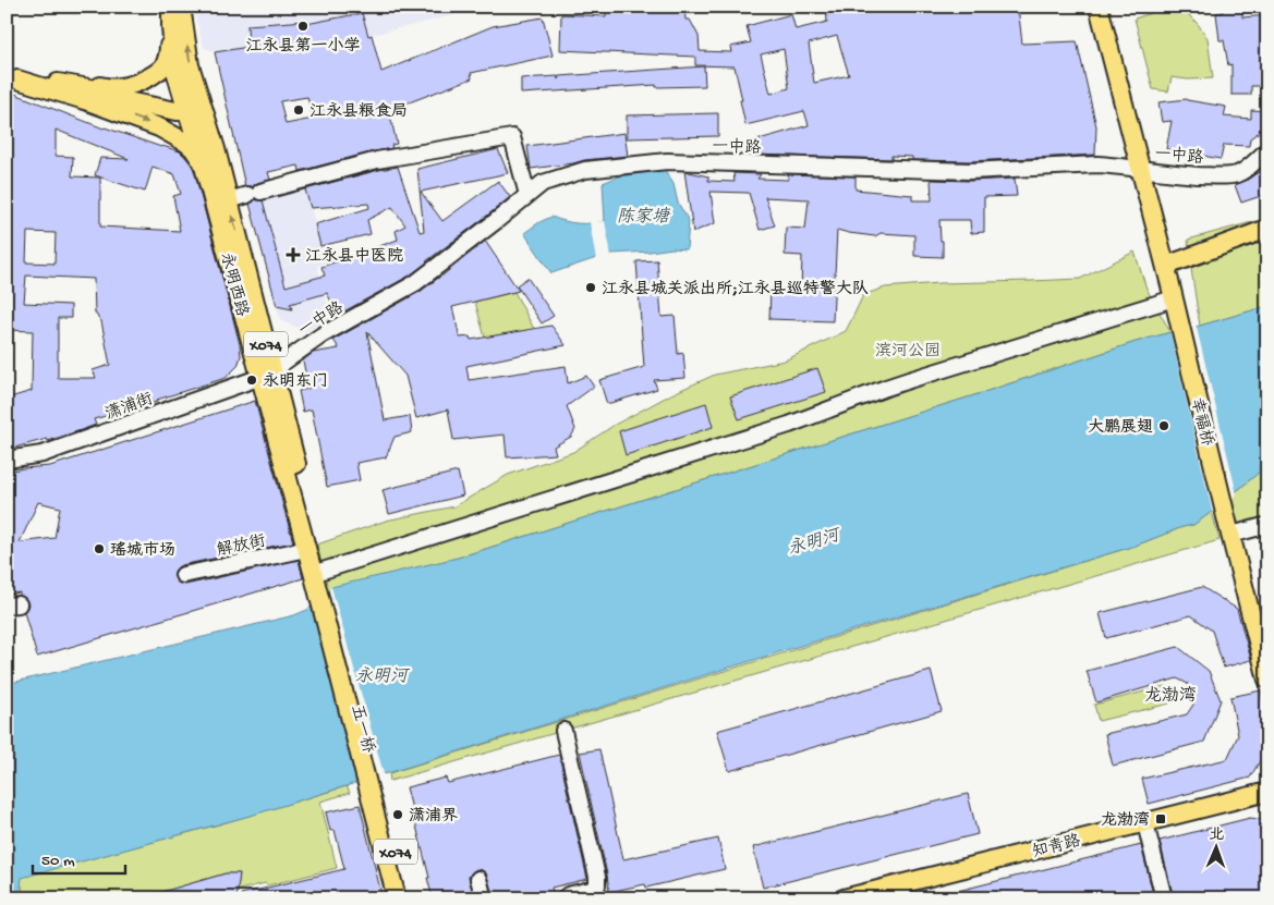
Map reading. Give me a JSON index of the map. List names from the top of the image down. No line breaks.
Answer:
{"streets":{"main road":["永明西路","X074","幸福桥","五一桥","知青路"],"street":["一中路","潇浦街","解放街"]},"crossings":[["一中路","永明西路"],["一中路","潇浦街"],["一中路","幸福桥"],["永明西路","潇浦街"],["永明西路","解放街"],["永明西路","五一桥"],["X074","五一桥"]],"districts":["龙渤湾"],"water":["陈家塘","永明河"],"parks":["滨河公园"],"places":{"other":["江永县第一小学","江永县粮食局","江永县城关派出所;江永县巡特警大队","永明东门","大鹏展翅","瑶城市场","潇浦界"],"health":["江永县中医院"],"transit":["龙渤湾"]},"scale_bar":"50 m","north":"top"}
